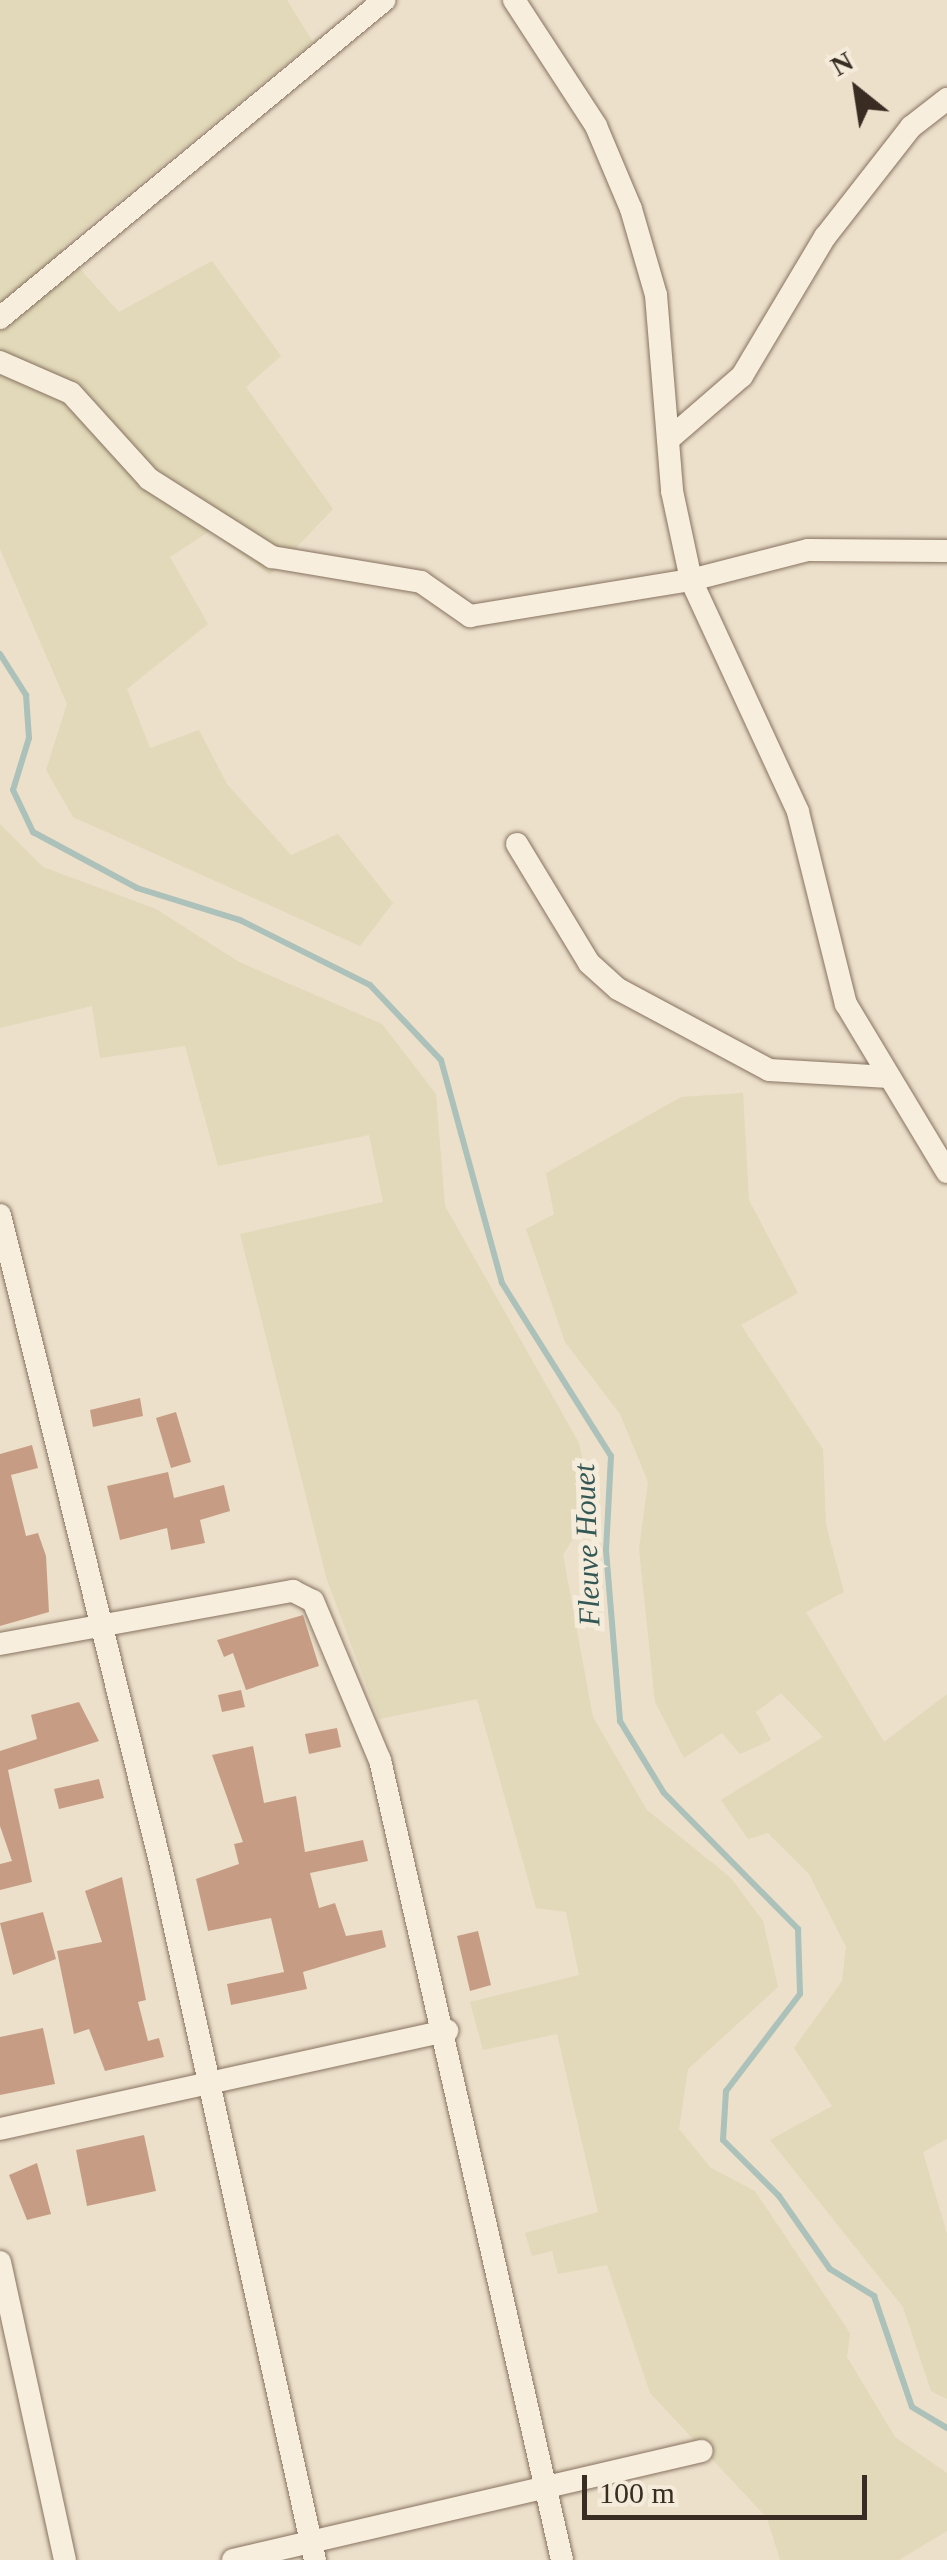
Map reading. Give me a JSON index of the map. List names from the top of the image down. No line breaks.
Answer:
{"water":["Fleuve Houet"],"scale_bar":"100 m","north":"top left"}
